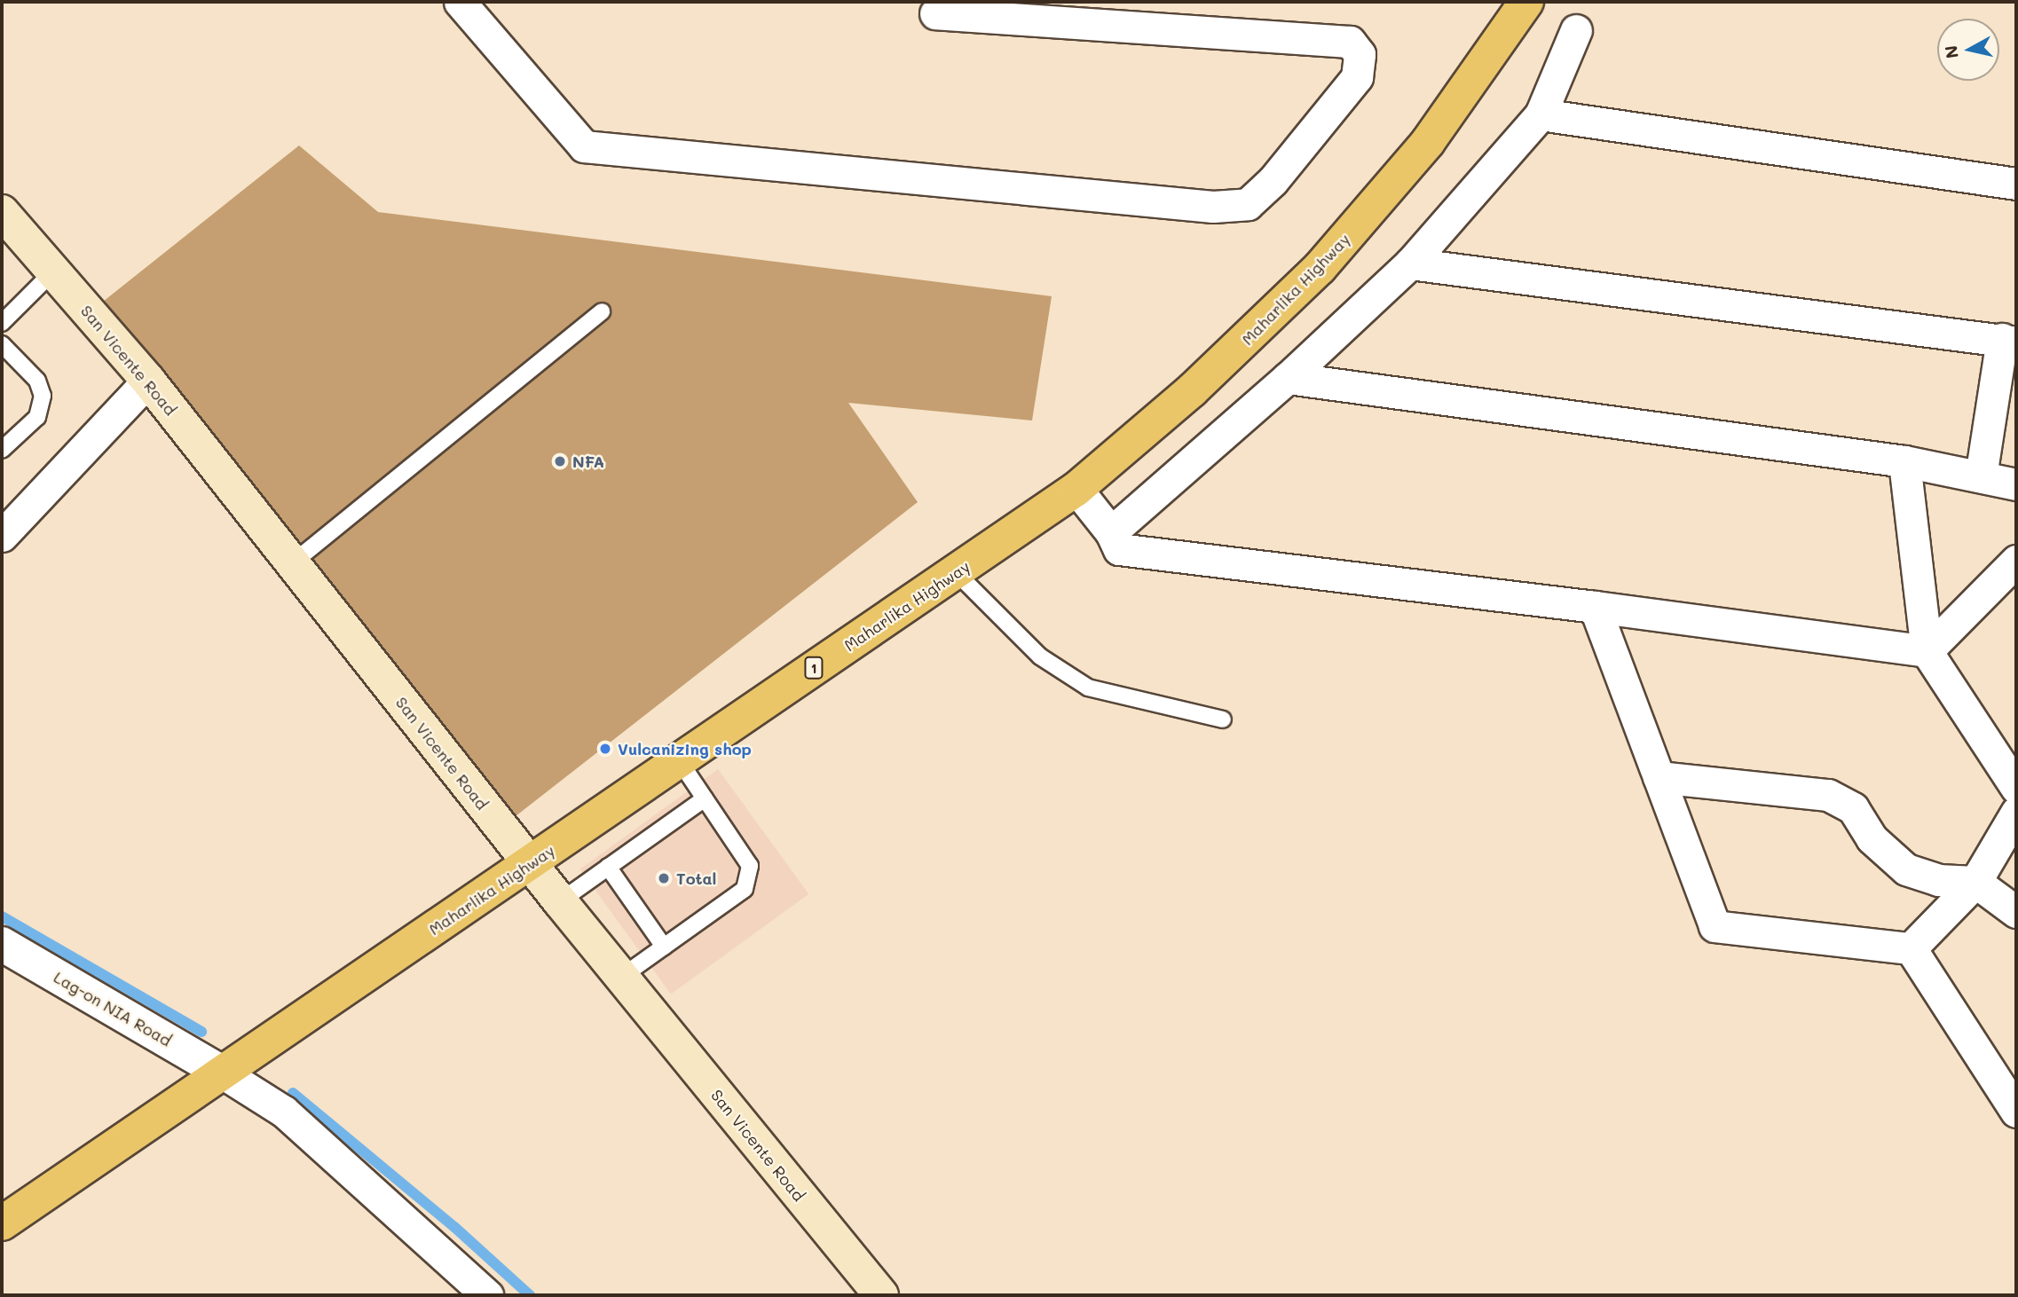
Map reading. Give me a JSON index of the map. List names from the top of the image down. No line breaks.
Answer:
{"streets":{"highway":["Maharlika Highway","1"],"main road":["San Vicente Road"],"street":["Lag-on NIA Road"]},"crossings":[["Maharlika Highway","San Vicente Road"],["Maharlika Highway","Lag-on NIA Road"]],"places":["NFA","Vulcanizing shop","Total"],"north":"left"}
